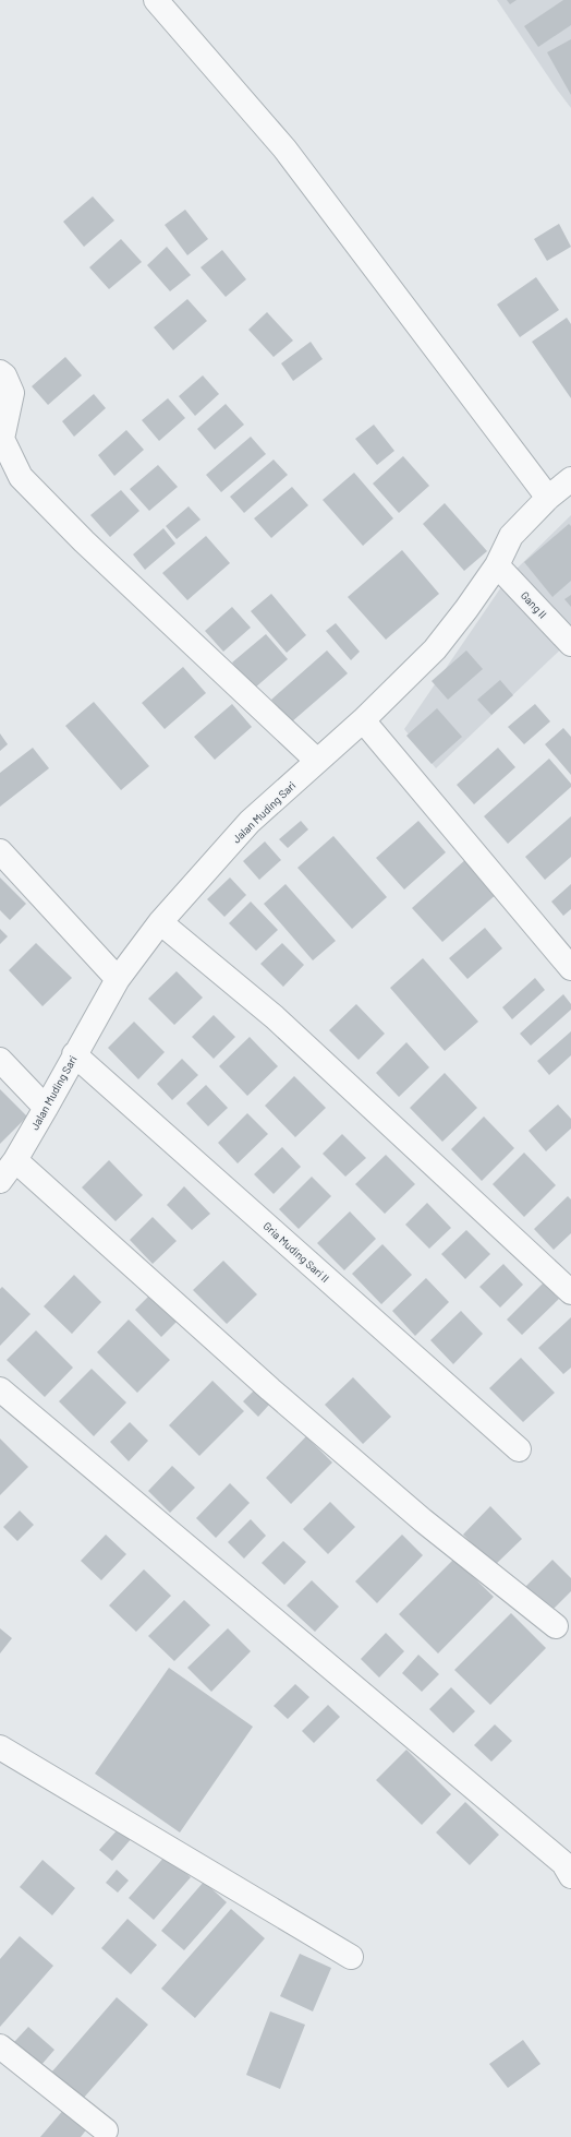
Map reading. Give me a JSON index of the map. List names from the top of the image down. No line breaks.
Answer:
{"streets":{"street":["Gang II","Jalan Muding Sari","Gria Muding Sari II"]},"crossings":[["Gang II","Jalan Muding Sari"],["Jalan Muding Sari","Gria Muding Sari II"]]}
